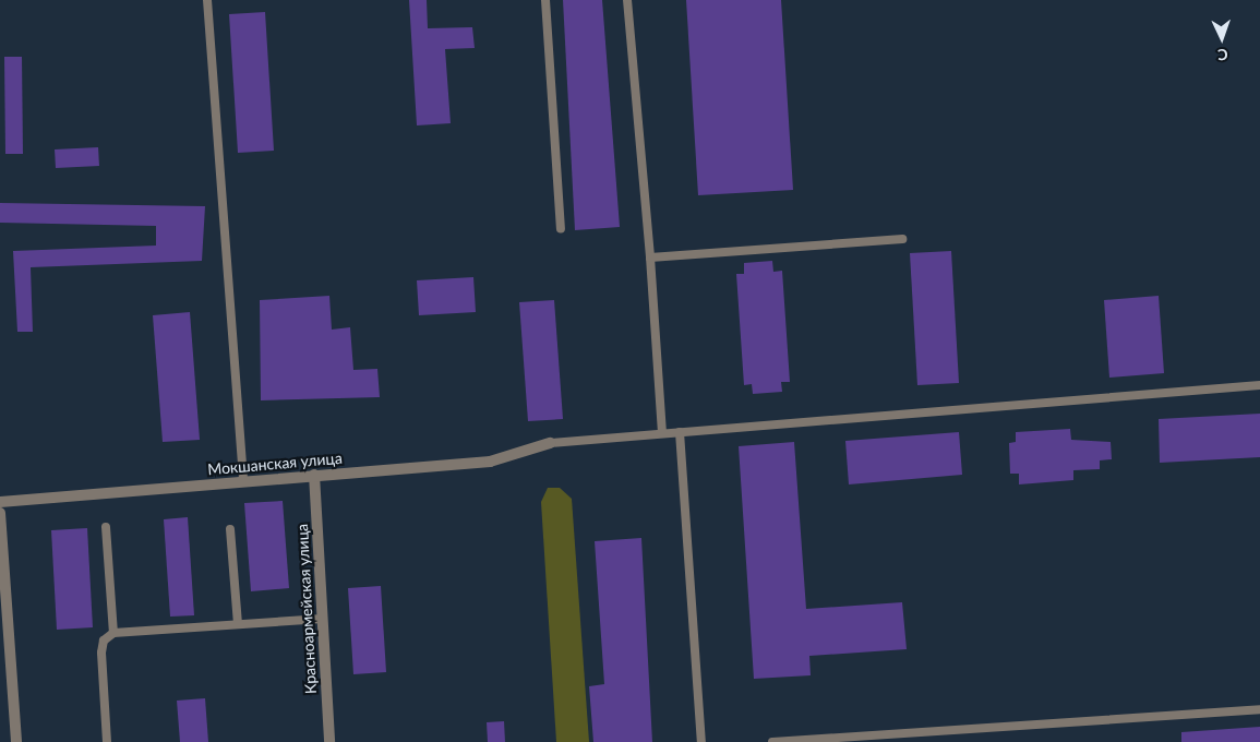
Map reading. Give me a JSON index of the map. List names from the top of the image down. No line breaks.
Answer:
{"streets":{"street":["Мокшанская улица","Красноармейская улица"]},"crossings":[["Мокшанская улица","Красноармейская улица"]],"north":"bottom"}
